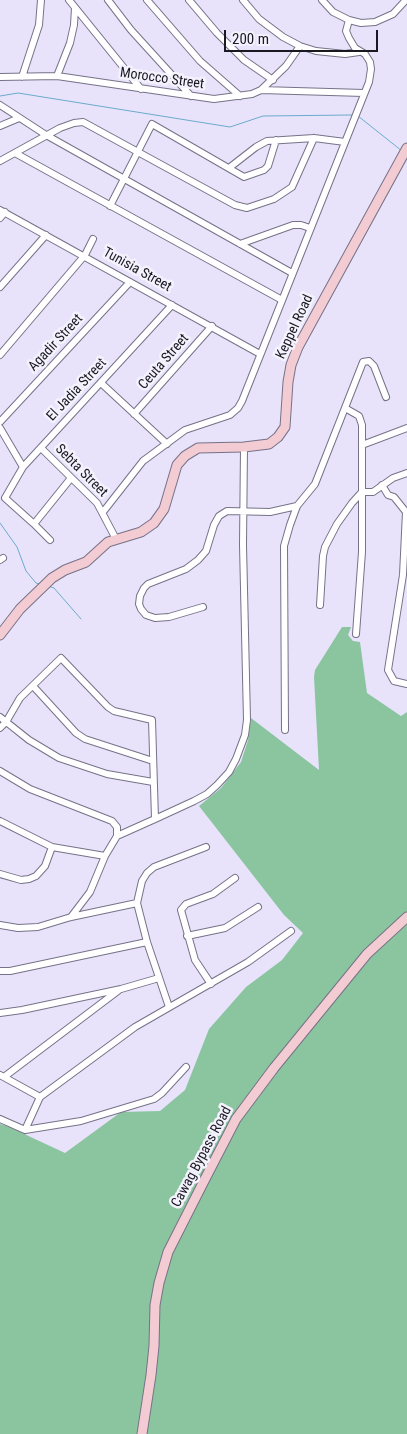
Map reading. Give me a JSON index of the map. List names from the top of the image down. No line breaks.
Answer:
{"streets":{"street":["Morocco Street","Tunisia Street","Keppel Road","Agadir Street","Ceuta Street","El Jadia Street","Sebta Street","Cawag Bypass Road"]},"crossings":[["Tunisia Street","Agadir Street"],["Tunisia Street","Ceuta Street"],["Tunisia Street","El Jadia Street"],["Keppel Road","Sebta Street"],["El Jadia Street","Sebta Street"]],"scale_bar":"200 m"}
